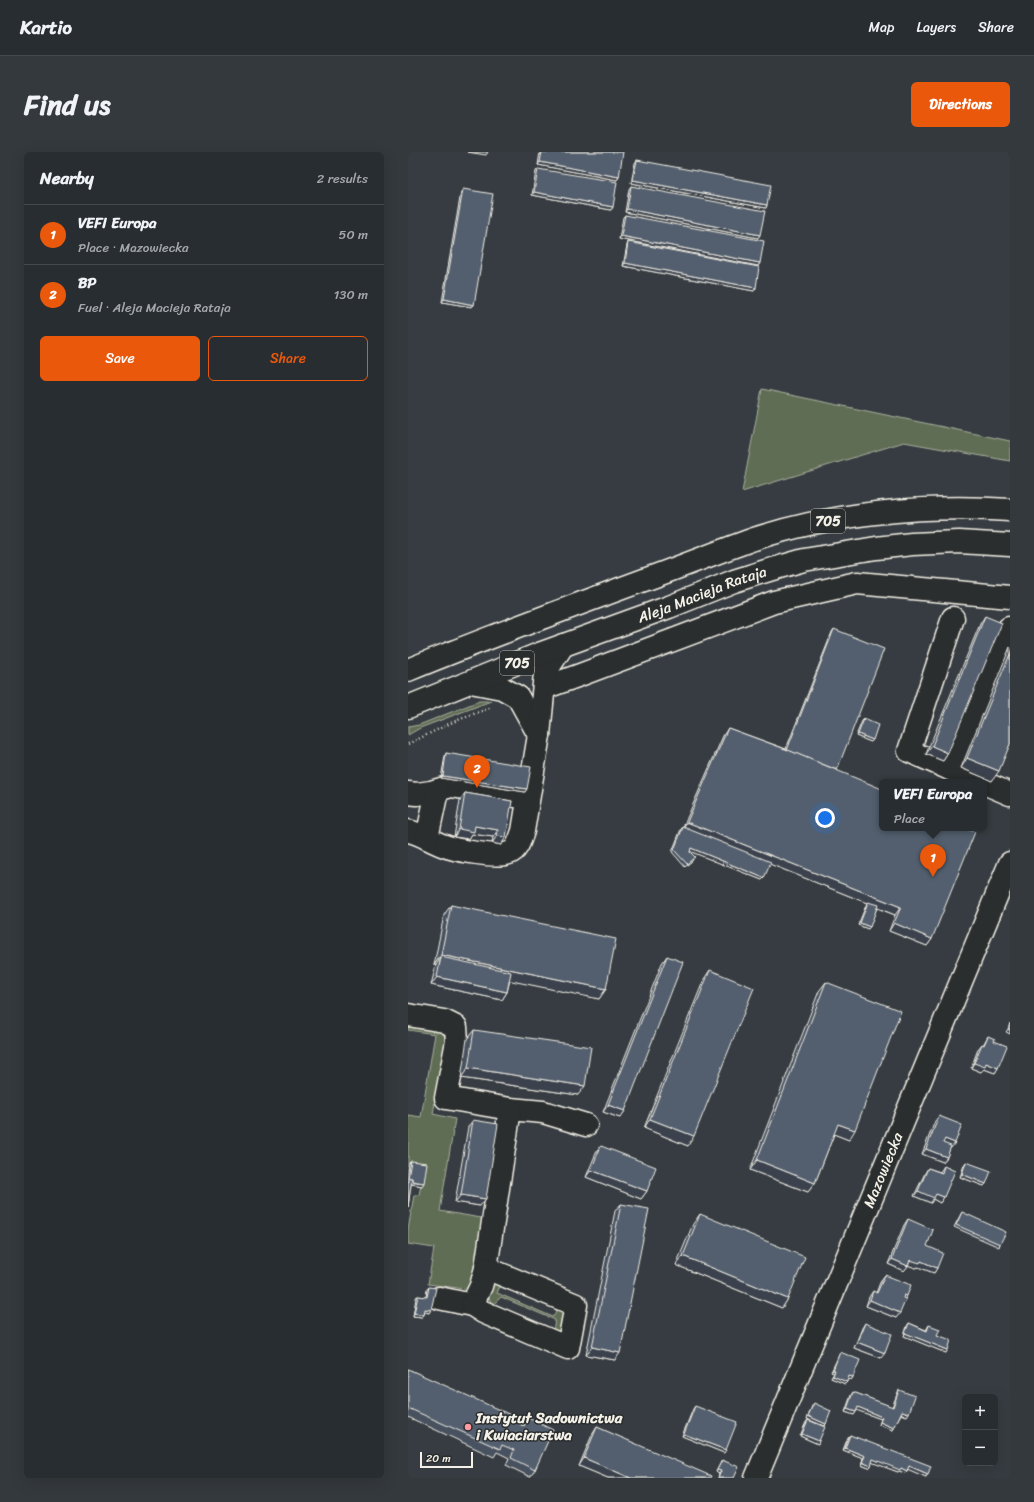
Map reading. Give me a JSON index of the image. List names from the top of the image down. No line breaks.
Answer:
{"streets":{"main road":["705","Aleja Macieja Rataja","Mazowiecka"]},"places":["Instytut Sadownictwa i Kwiaciarstwa"],"scale_bar":"20 m","page":{"header":"Kartio","nav":["Map","Layers","Share"],"title":"Find us","buttons":["Directions",["Save","Share"]],"heading":["Nearby","2 results"],"list":[{"mark":"1","name":"VEFI Europa","note":"Place · Mazowiecka","value":"50 m"},{"mark":"2","name":"BP","note":"Fuel · Aleja Macieja Rataja","value":"130 m"}],"pins":["2","1"],"popup":["VEFI Europa","Place"],"map_buttons":["+","−"],"scale":"20 m"}}
